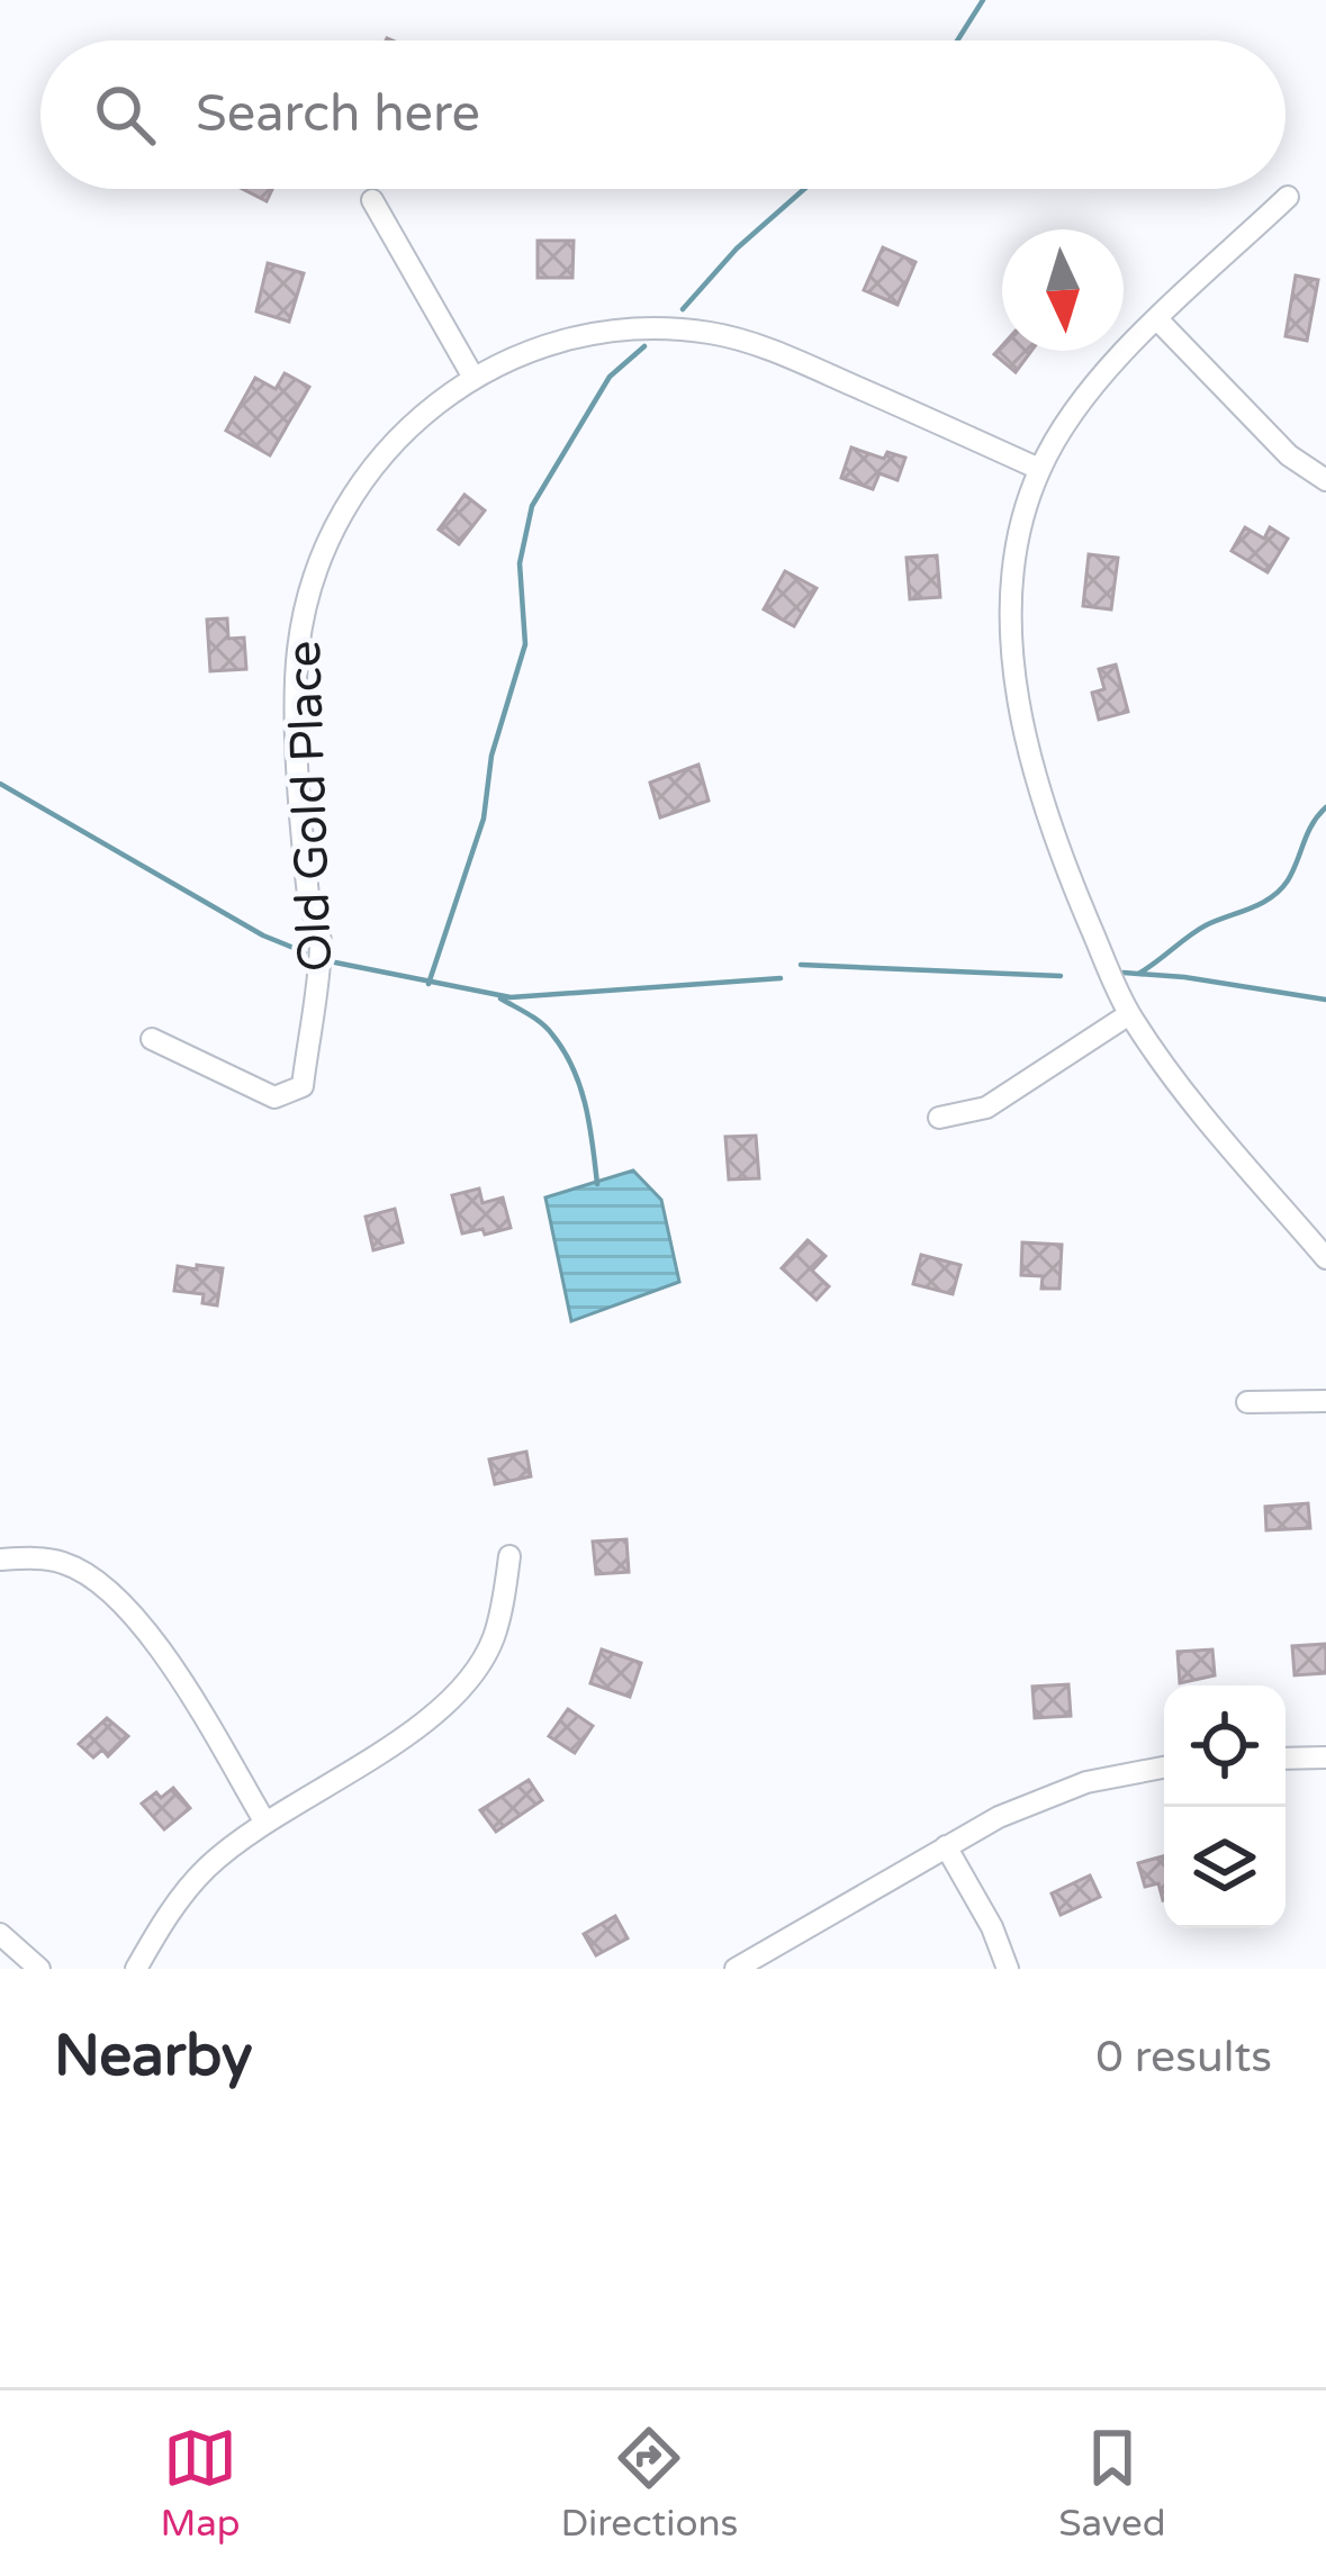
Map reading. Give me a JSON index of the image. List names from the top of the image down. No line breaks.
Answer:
{"streets":{"street":["Old Gold Place"]},"north":"bottom","page":{"search":"Search here","heading":["Nearby","0 results"],"nav":["Map","Directions","Saved"]}}
